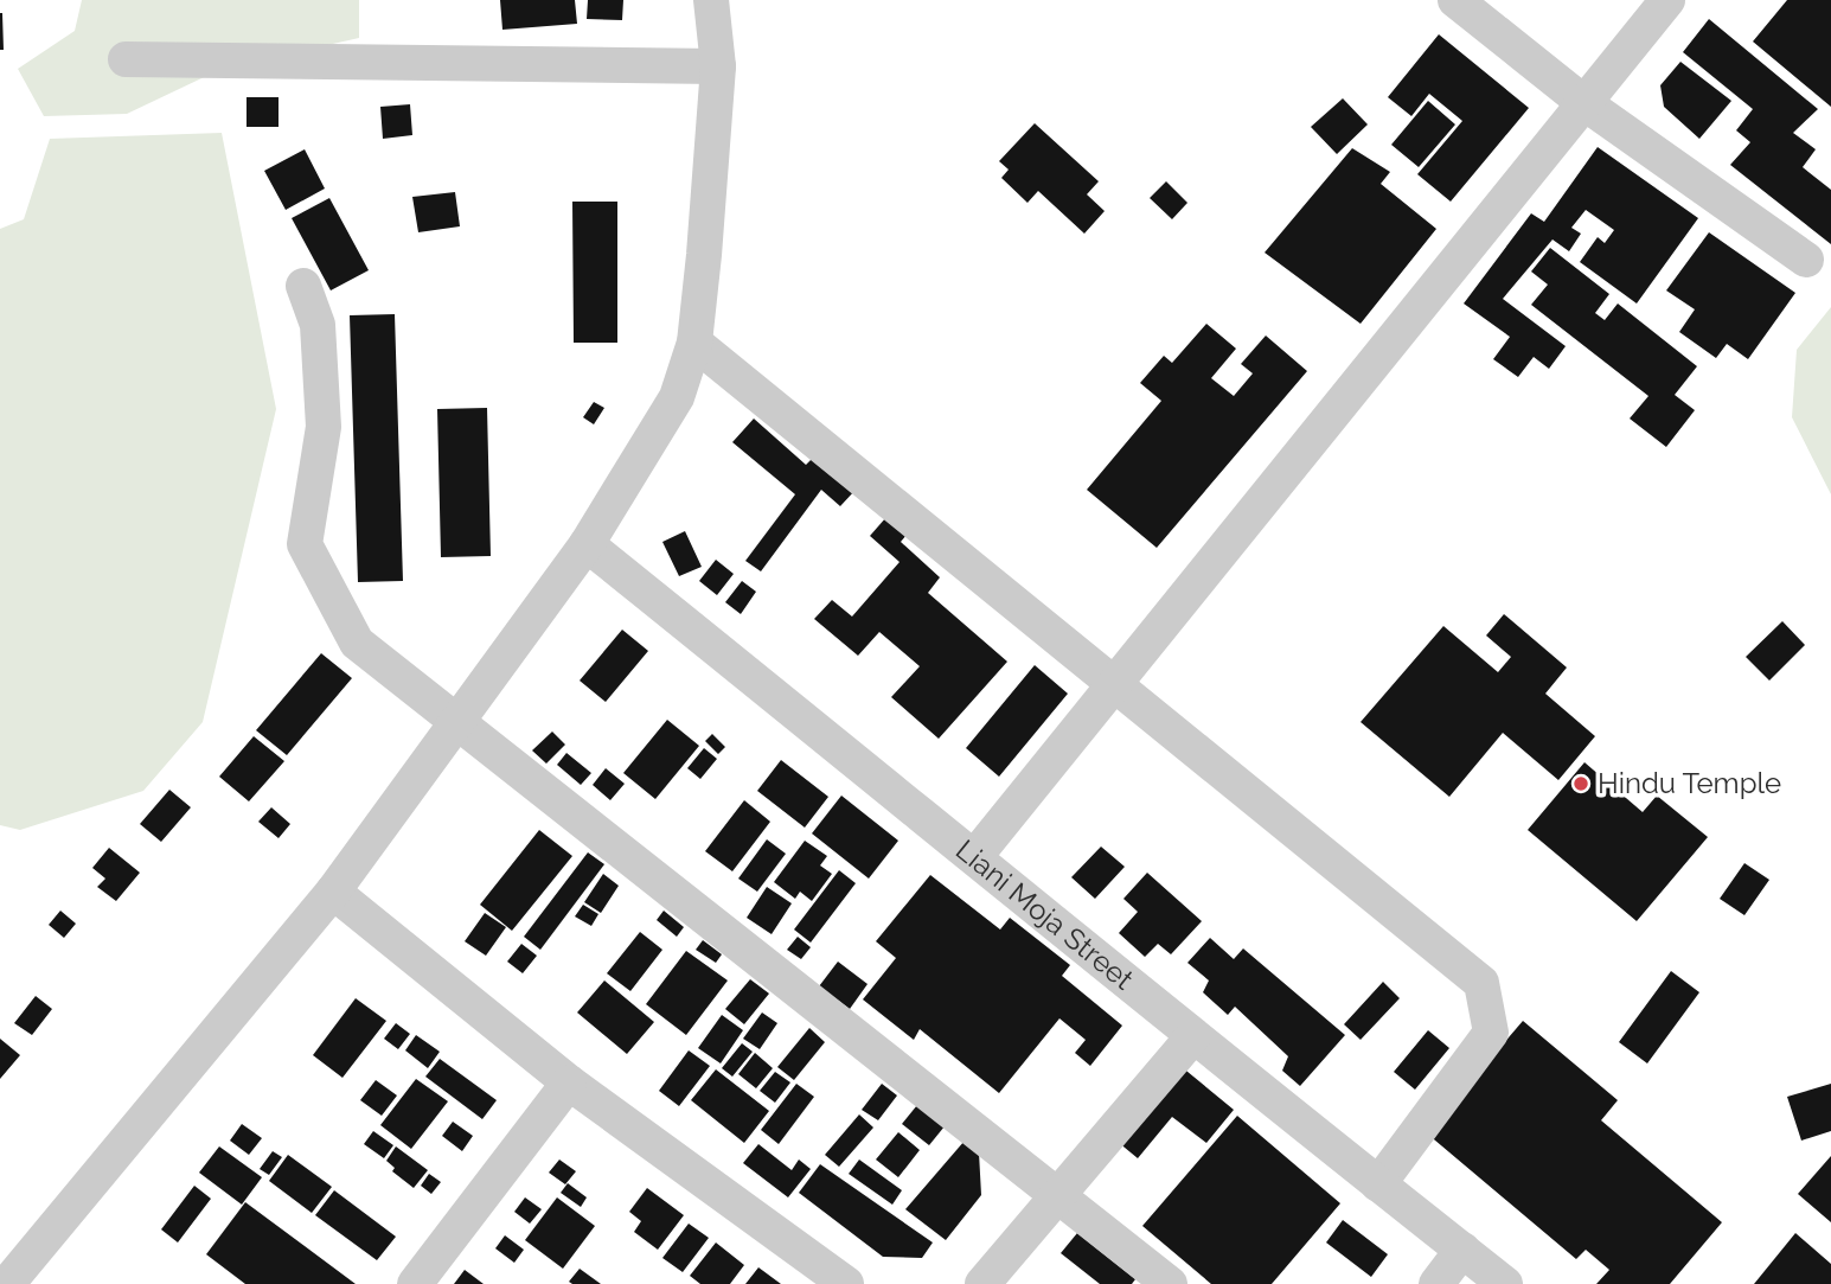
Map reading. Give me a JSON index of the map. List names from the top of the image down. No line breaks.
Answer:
{"streets":{"street":["Liani Moja Street"]},"places":["Hindu Temple"]}
